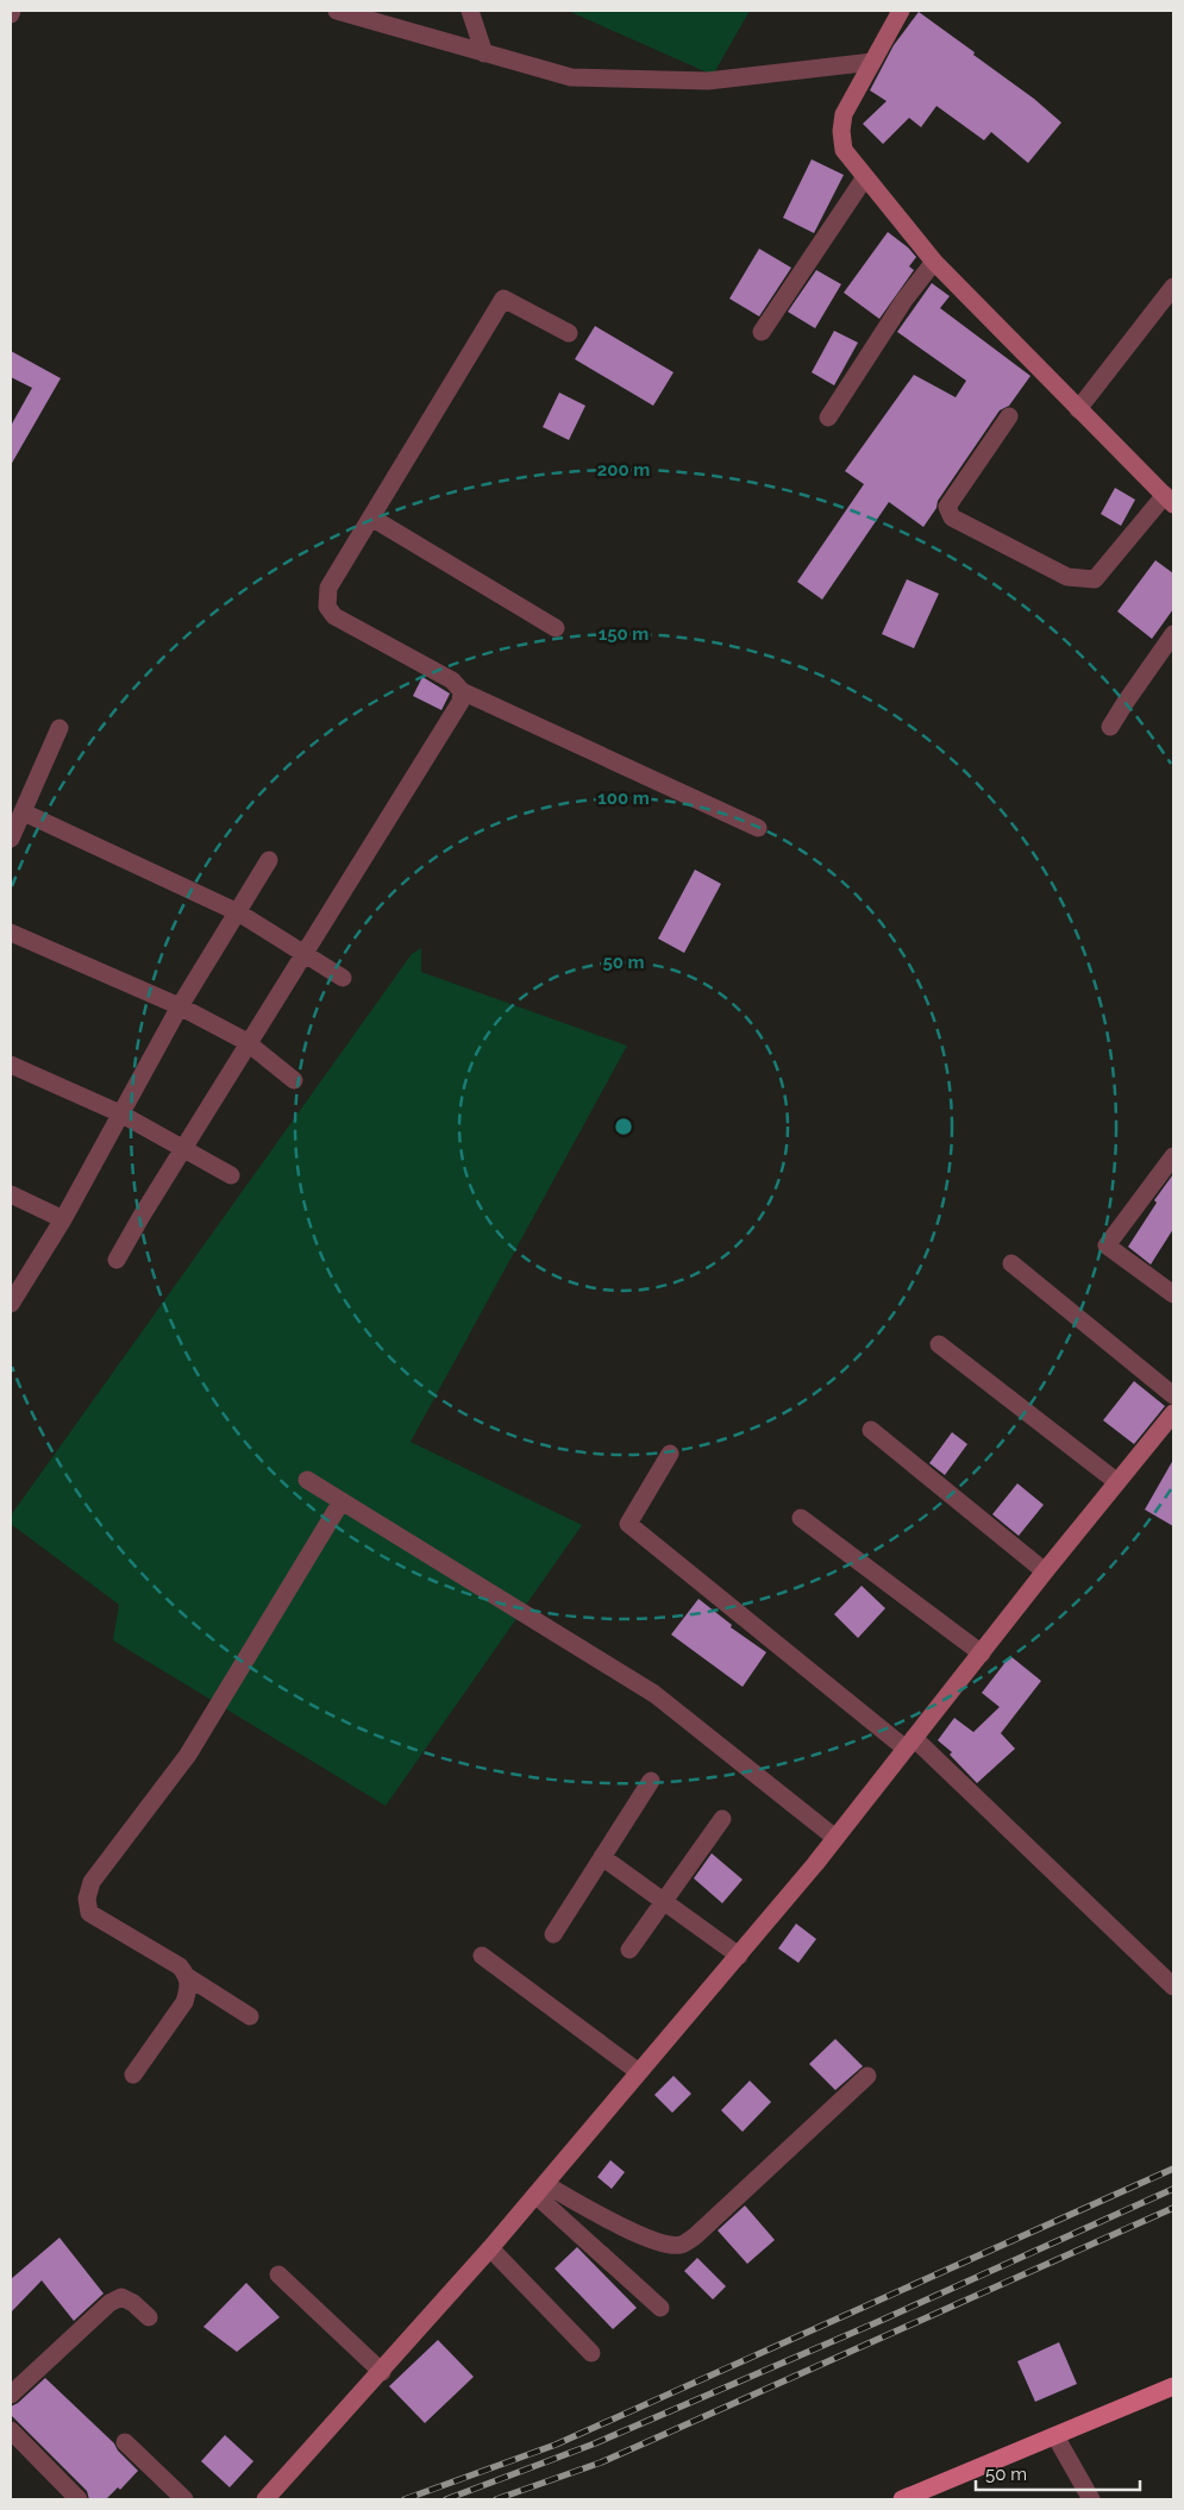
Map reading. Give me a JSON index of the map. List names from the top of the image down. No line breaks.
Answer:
{"scale_bar":"50 m","rings":["200 m","150 m","100 m","50 m"]}
